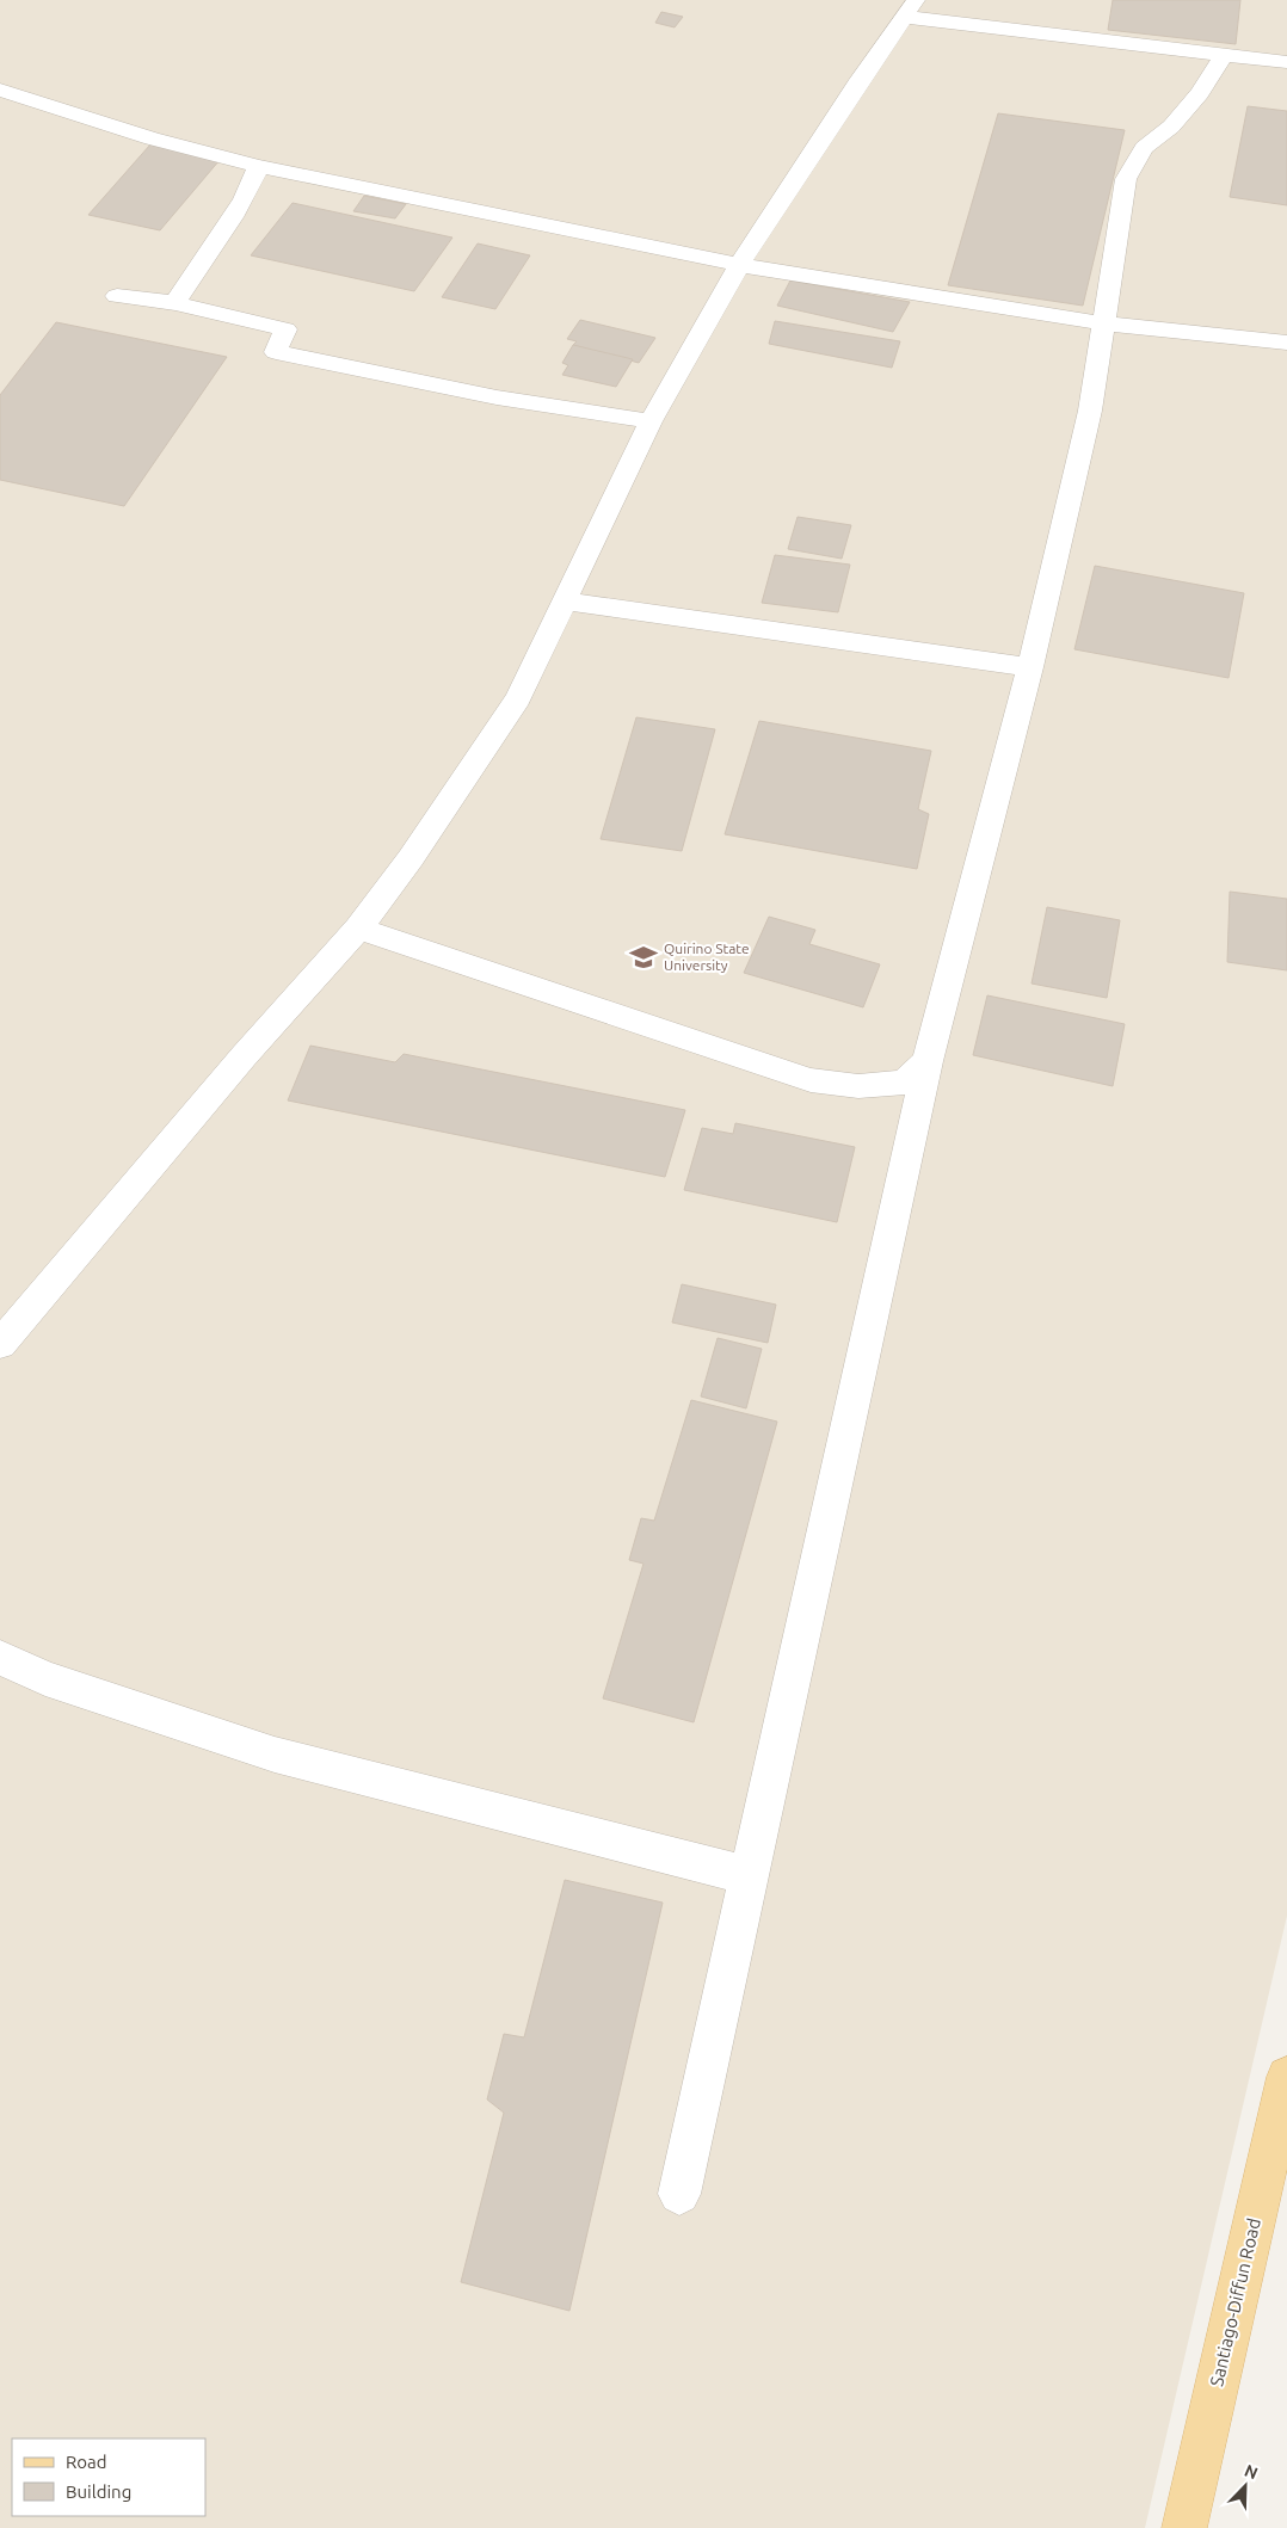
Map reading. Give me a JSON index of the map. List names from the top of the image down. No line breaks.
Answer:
{"streets":{"main road":["Santiago-Diffun Road"]},"places":{"school or university":["Quirino State University"]},"legend":["Road","Building"],"north":"top right"}
